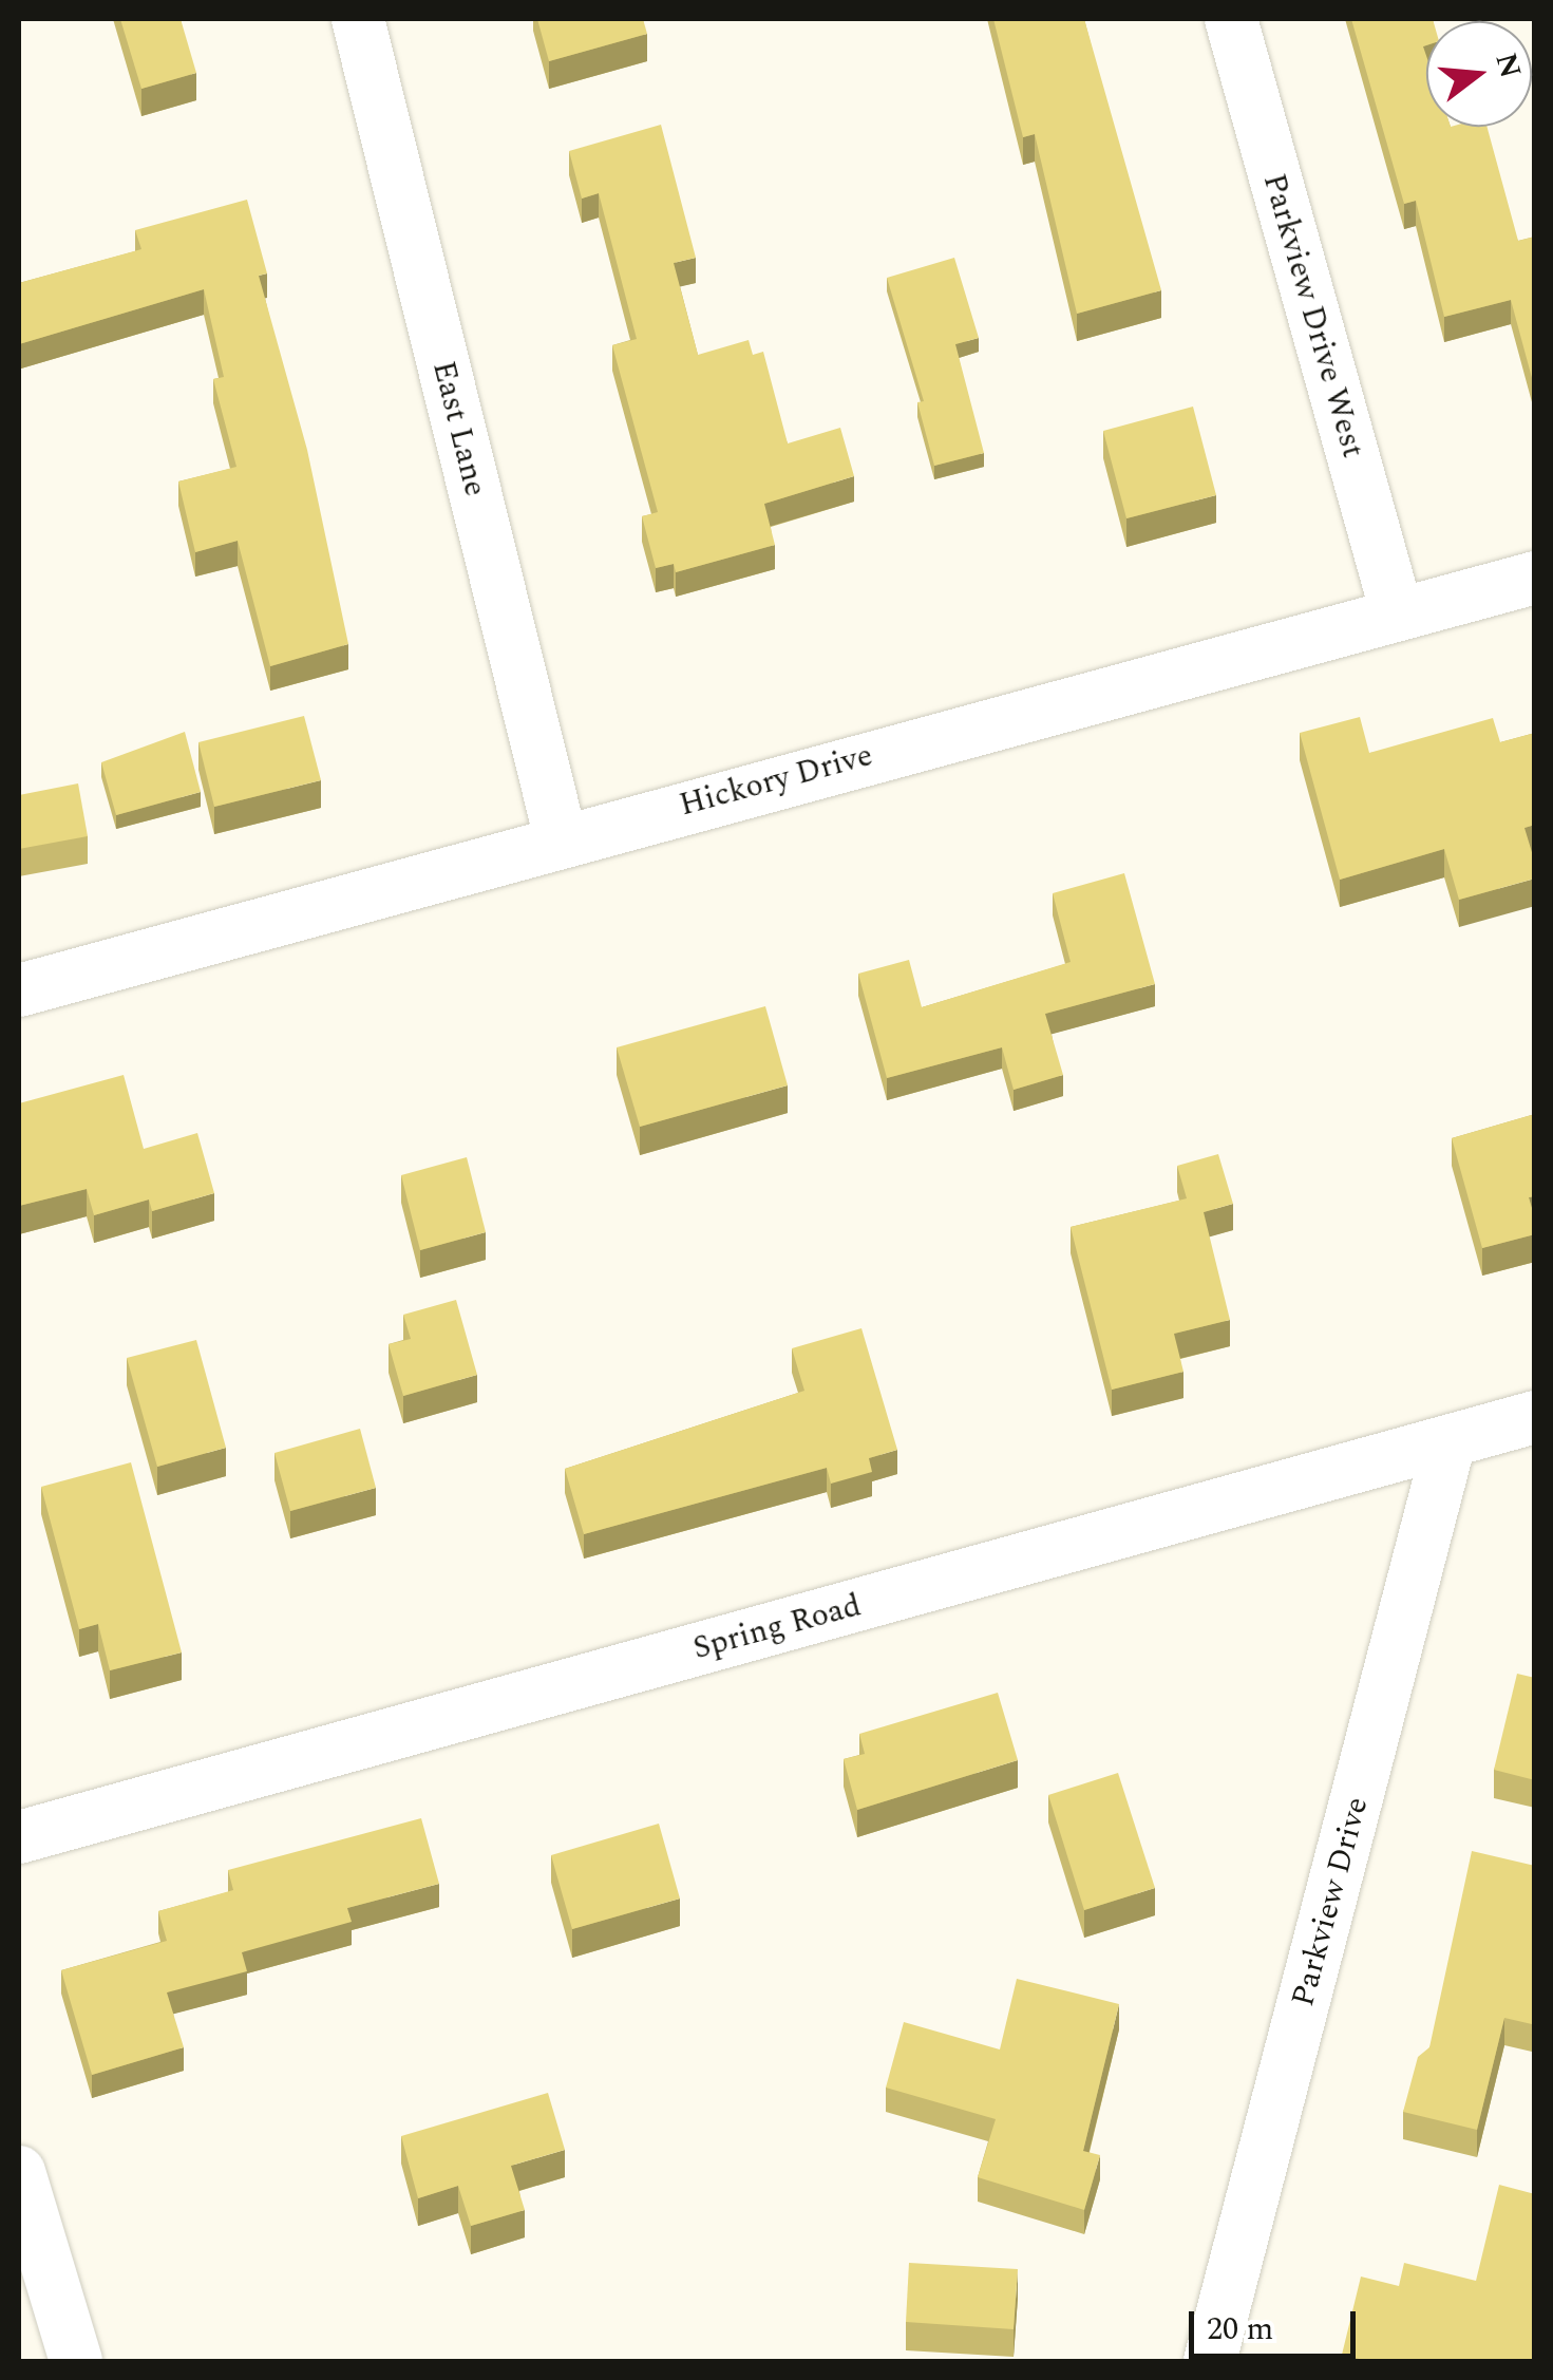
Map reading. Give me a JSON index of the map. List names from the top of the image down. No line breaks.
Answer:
{"streets":{"street":["Parkview Drive West","East Lane","Hickory Drive","Spring Road","Parkview Drive"]},"crossings":[["Parkview Drive West","Hickory Drive"],["East Lane","Hickory Drive"],["Spring Road","Parkview Drive"]],"scale_bar":"20 m","north":"right"}
